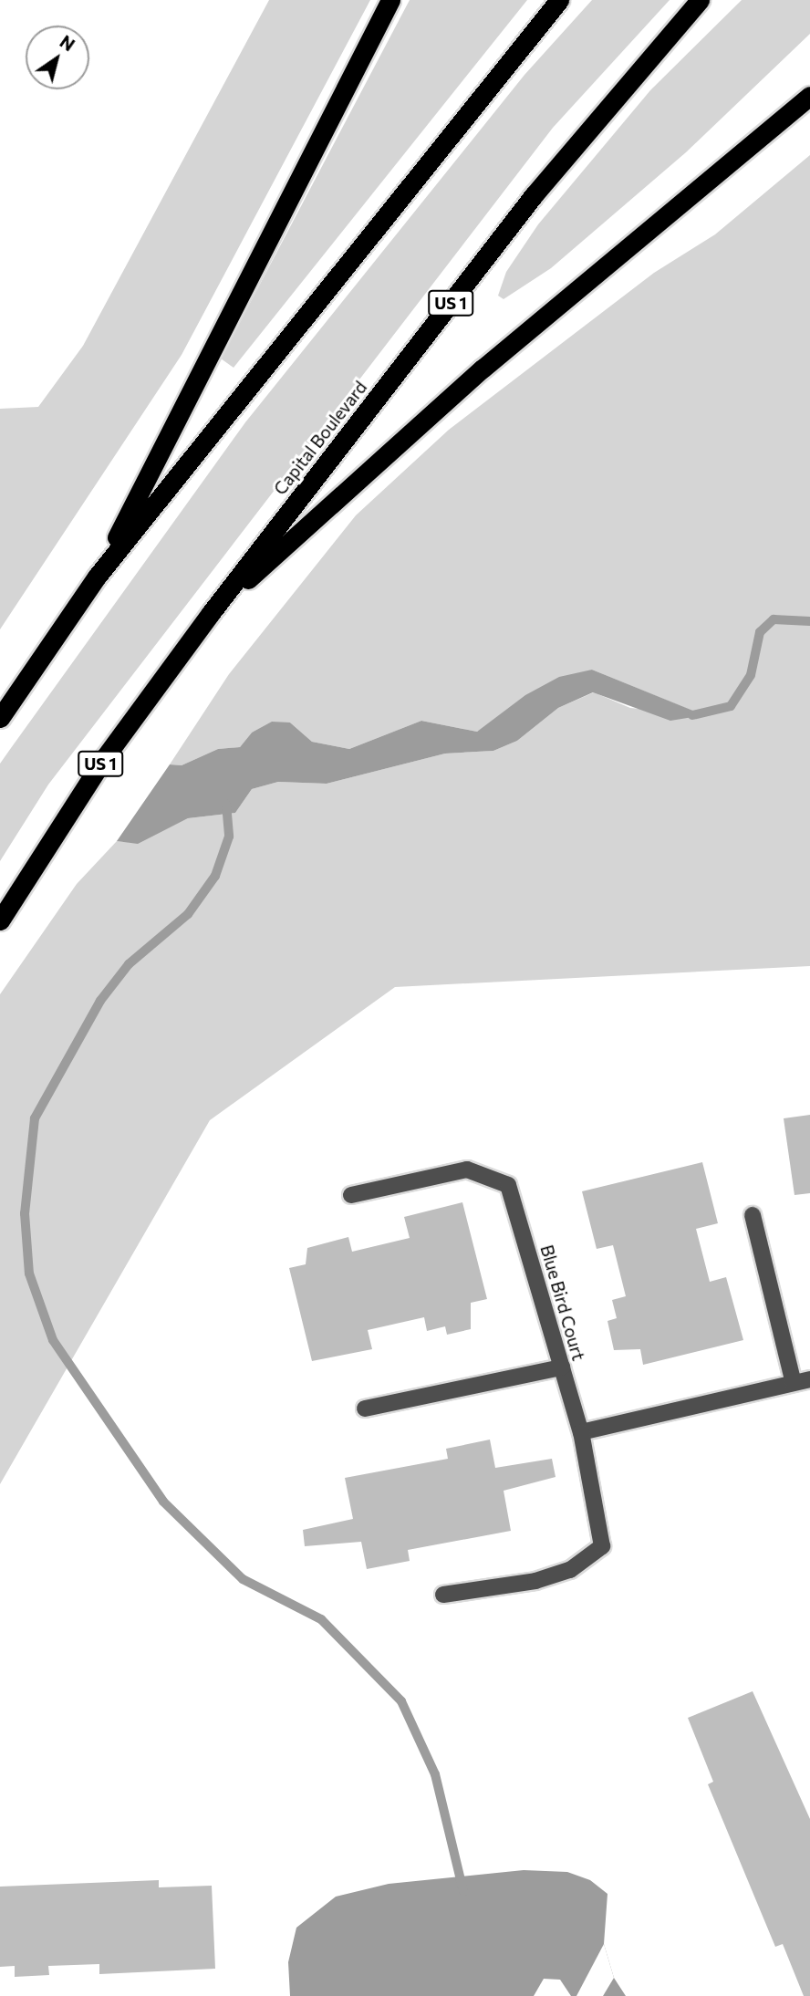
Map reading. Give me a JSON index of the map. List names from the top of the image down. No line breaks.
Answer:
{"streets":{"highway":["US 1","Capital Boulevard"],"street":["Blue Bird Court"]},"north":"top right"}
